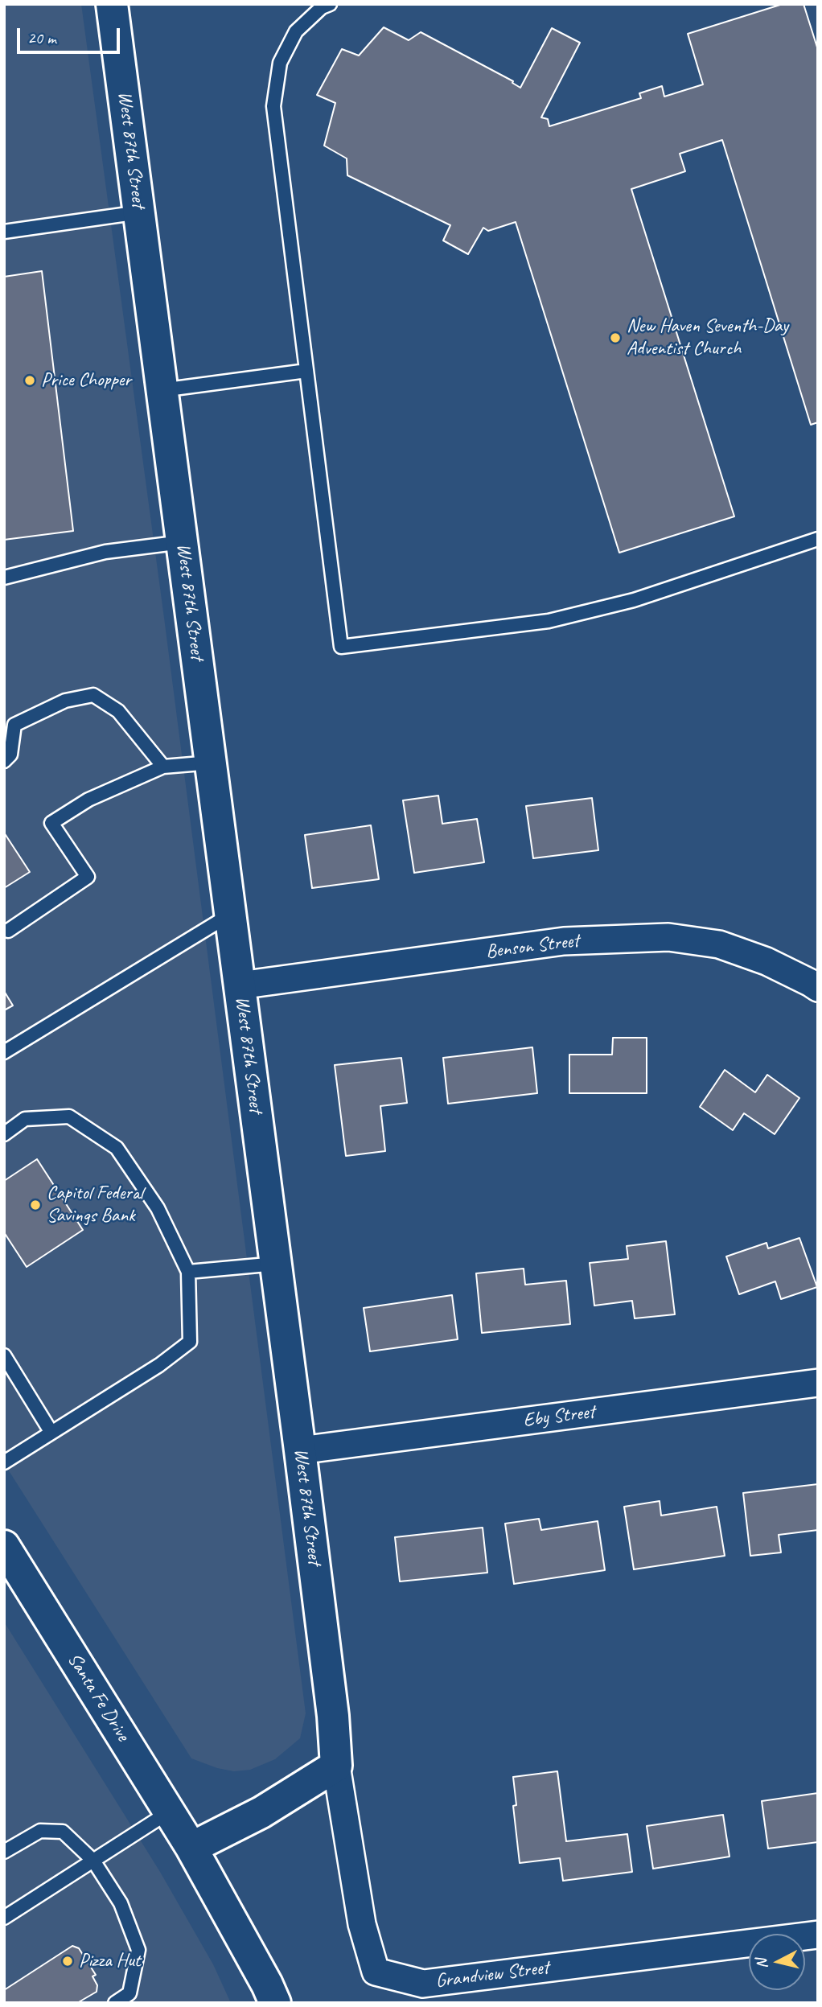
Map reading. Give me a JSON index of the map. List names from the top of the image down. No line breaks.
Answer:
{"streets":{"street":["West 87th Street","Benson Street","Eby Street","Santa Fe Drive","Grandview Street"]},"crossings":[["West 87th Street","Benson Street"],["West 87th Street","Eby Street"],["West 87th Street","Grandview Street"]],"places":["New Haven Seventh-Day Adventist Church","Price Chopper","Capitol Federal Savings Bank","Pizza Hut"],"scale_bar":"20 m","north":"left"}
